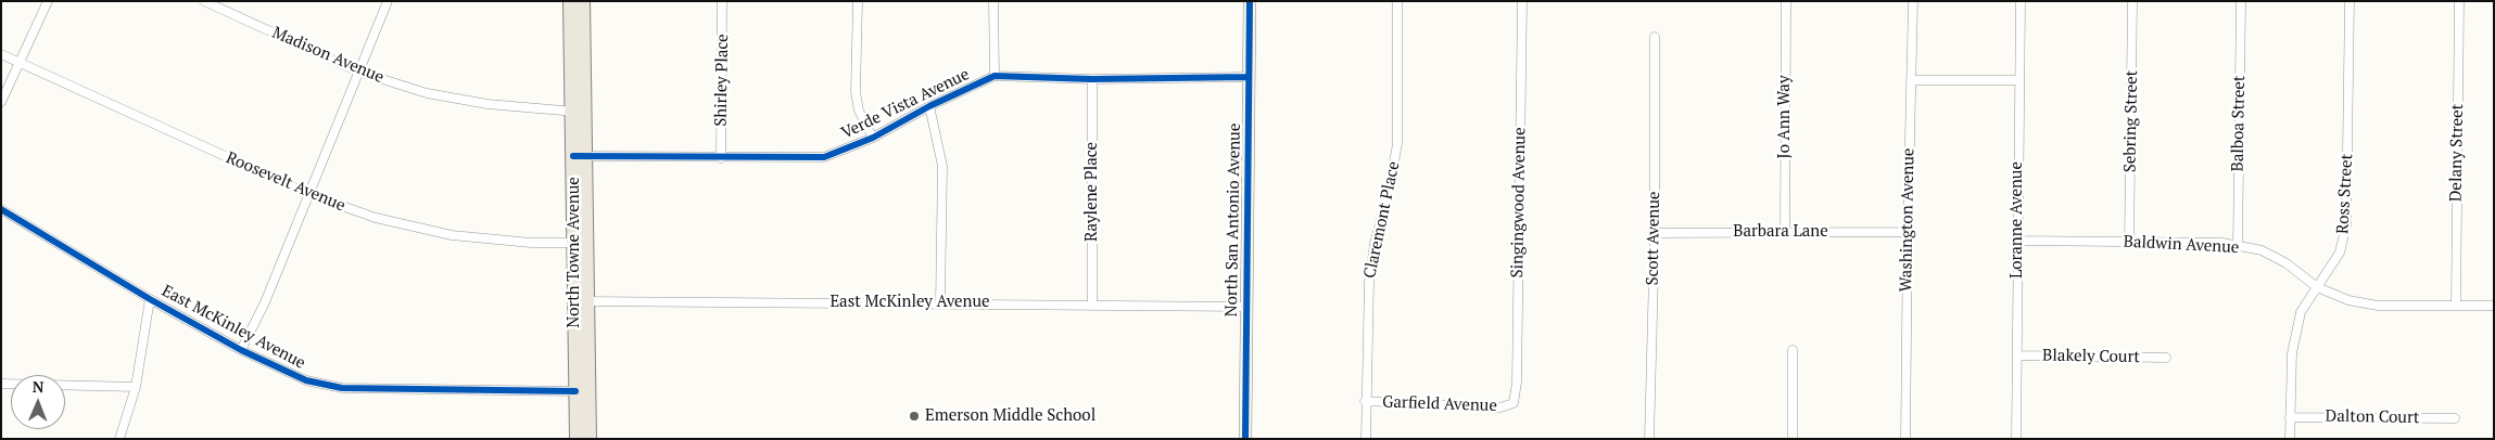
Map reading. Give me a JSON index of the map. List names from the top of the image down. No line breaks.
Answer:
{"streets":{"main road":["North San Antonio Avenue","North Towne Avenue"],"street":["Madison Avenue","Shirley Place","Verde Vista Avenue","Jo Ann Way","Sebring Street","Balboa Street","Delany Street","Roosevelt Avenue","Raylene Place","Ross Street","Singingwood Avenue","Claremont Place","Washington Avenue","Loranne Avenue","Barbara Lane","Scott Avenue","Baldwin Avenue","East McKinley Avenue","Blakely Court","Garfield Avenue","Dalton Court"]},"crossings":[["Madison Avenue","North Towne Avenue"],["Shirley Place","Verde Vista Avenue"],["Verde Vista Avenue","Raylene Place"],["Verde Vista Avenue","North San Antonio Avenue"],["Verde Vista Avenue","North Towne Avenue"],["Jo Ann Way","Barbara Lane"],["Sebring Street","Baldwin Avenue"],["Balboa Street","Baldwin Avenue"],["Delany Street","Baldwin Avenue"],["Roosevelt Avenue","North Towne Avenue"],["Raylene Place","East McKinley Avenue"],["Ross Street","Baldwin Avenue"],["Ross Street","Dalton Court"],["Singingwood Avenue","Garfield Avenue"],["North San Antonio Avenue","East McKinley Avenue"],["Claremont Place","Garfield Avenue"],["Washington Avenue","Barbara Lane"],["Loranne Avenue","Baldwin Avenue"],["Loranne Avenue","Blakely Court"],["Barbara Lane","Scott Avenue"],["North Towne Avenue","East McKinley Avenue"]],"places":["Emerson Middle School"],"north":"top"}
